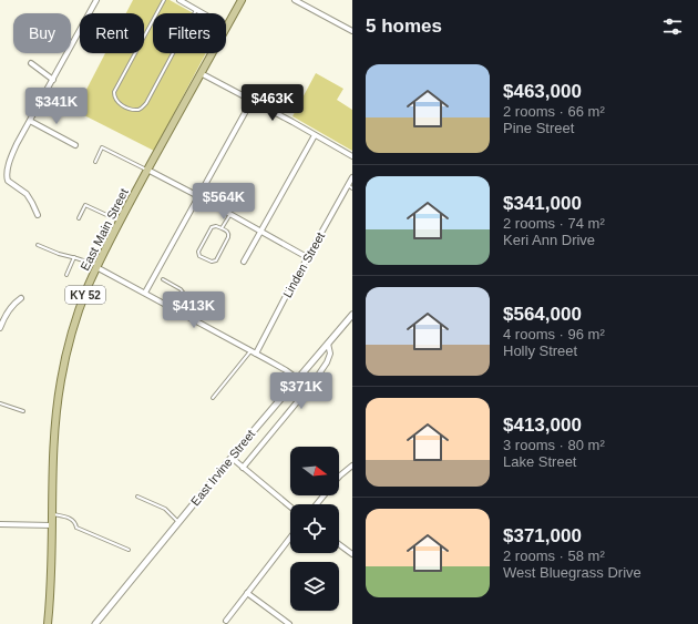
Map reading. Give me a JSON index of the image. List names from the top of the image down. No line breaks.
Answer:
{"streets":{"main road":["East Main Street","KY 52"],"street":["Linden Street","East Irvine Street"]},"north":"right","page":{"heading":"5 homes","chip":["Buy","Rent","Filters"],"list":[{"name":"$463,000","note":"2 rooms · 66 m² · Pine Street"},{"name":"$341,000","note":"2 rooms · 74 m² · Keri Ann Drive"},{"name":"$564,000","note":"4 rooms · 96 m² · Holly Street"},{"name":"$413,000","note":"3 rooms · 80 m² · Lake Street"},{"name":"$371,000","note":"2 rooms · 58 m² · West Bluegrass Drive"}],"price":["$463K","$341K","$564K","$413K","$371K"]}}
